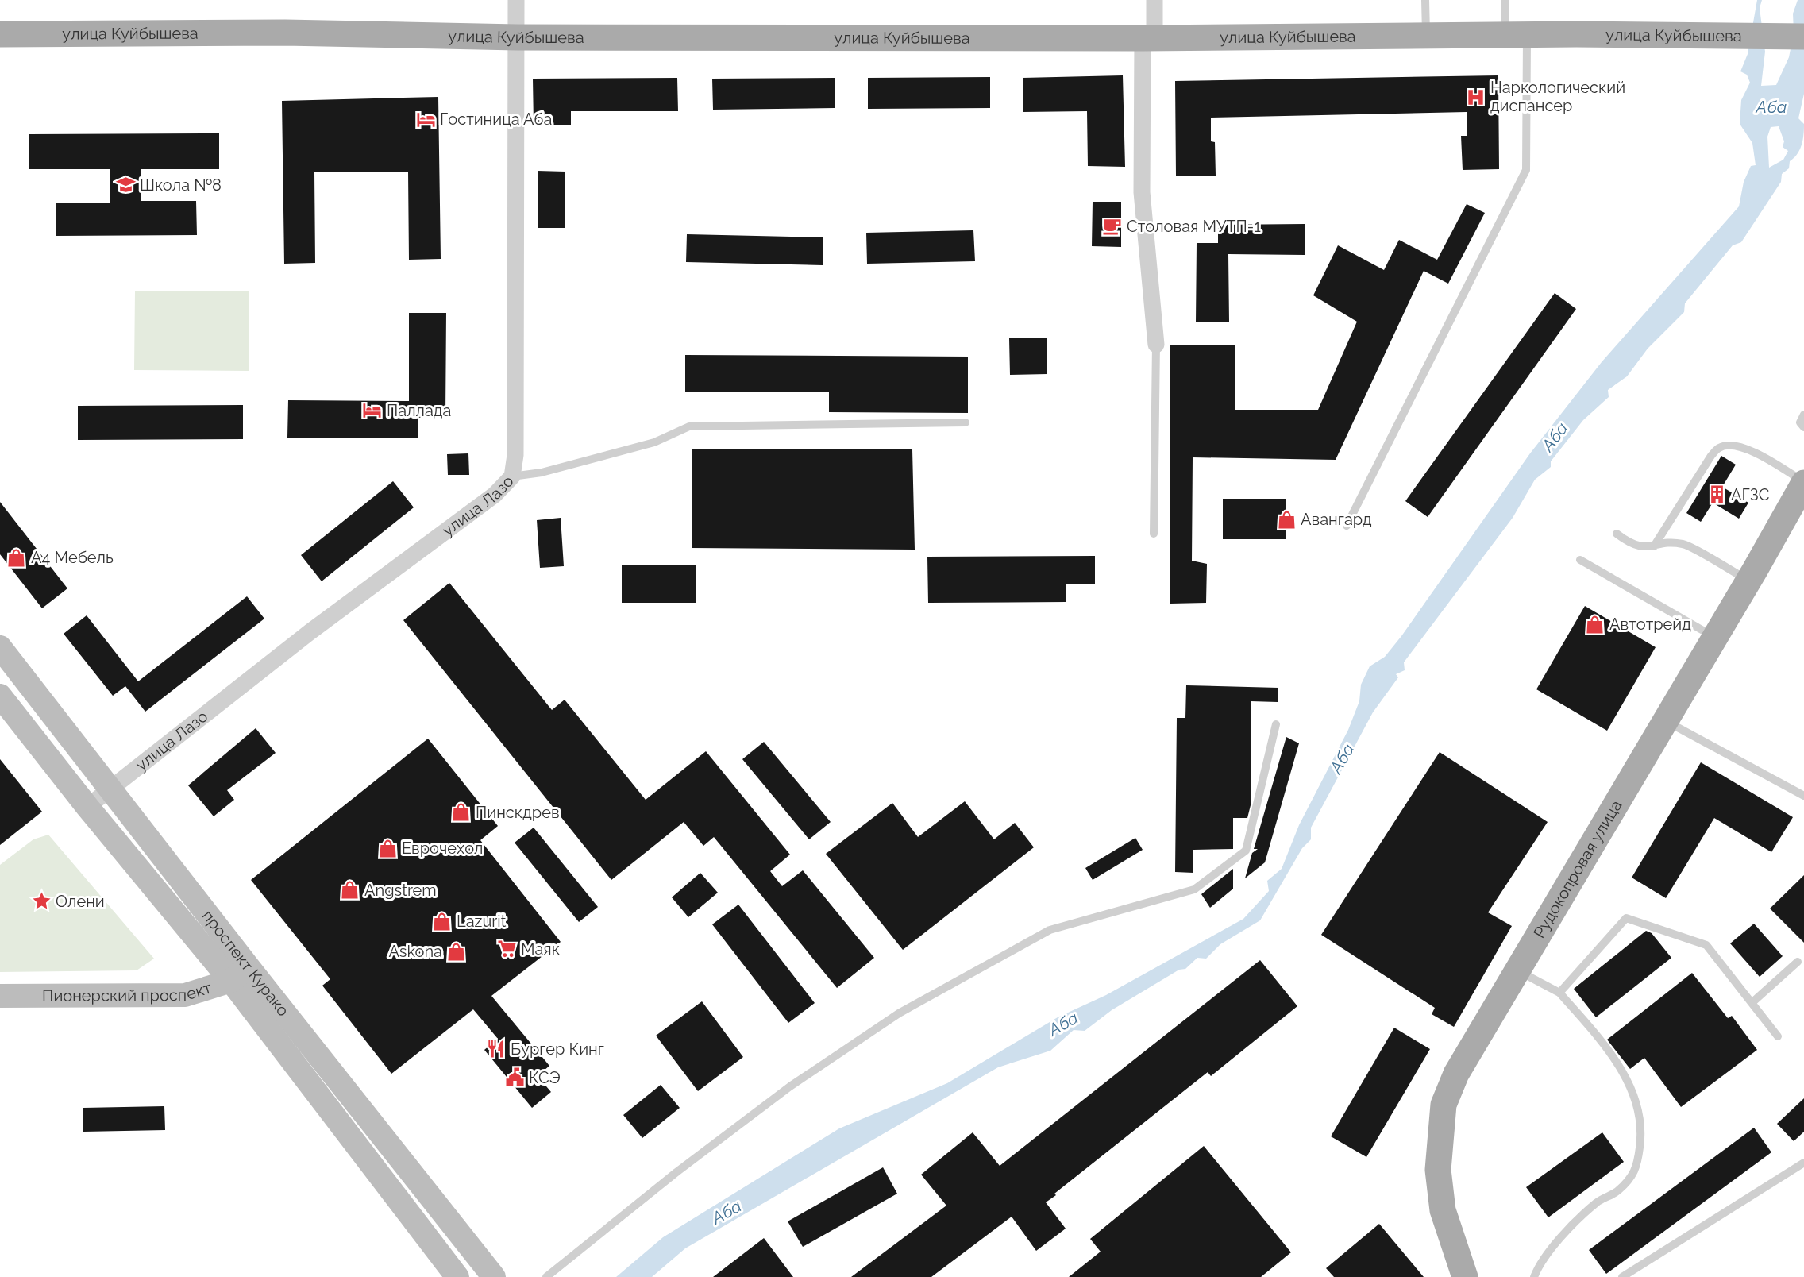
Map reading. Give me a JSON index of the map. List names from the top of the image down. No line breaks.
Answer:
{"streets":{"main road":["улица Куйбышева","Рудокопровая улица","проспект Курако","Пионерский проспект"],"street":["улица Лазо"]},"crossings":[["улица Куйбышева","улица Лазо"],["улица Лазо","проспект Курако"],["проспект Курако","Пионерский проспект"]],"water":["Аба"],"places":{"hospital":["Наркологический диспансер"],"hotel":["Гостиница Аба","Паллада"],"school or university":["Школа №8"],"cafe":["Столовая МУТП-1"],"building":["АГЗС"],"shop":["Авангард","А4 Мебель","Автотрейд","Пинскдрев","Еврочехол","Angstrem","Lazurit","Askona"],"place":["Олени"],"supermarket":["Маяк"],"restaurant":["Бургер Кинг"],"public building":["КСЭ"]}}
